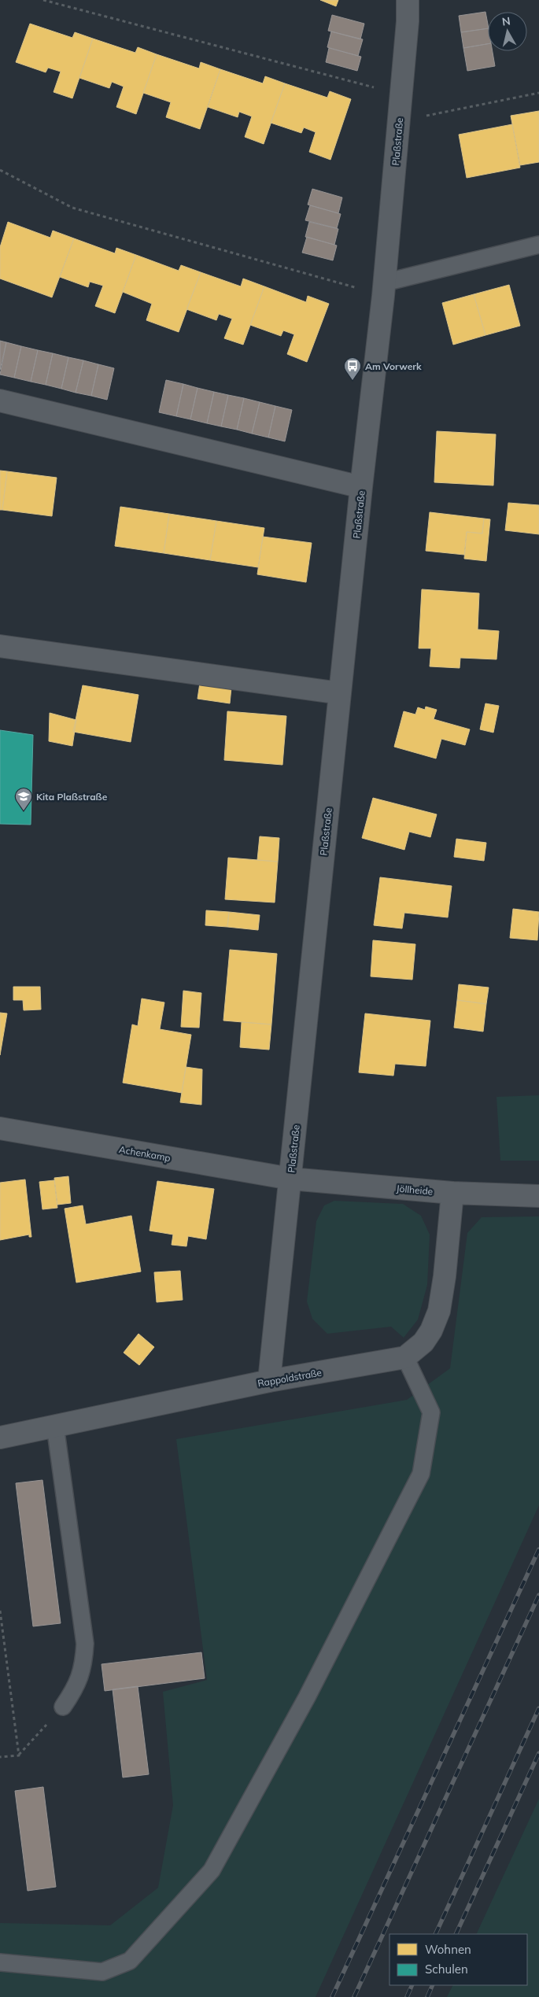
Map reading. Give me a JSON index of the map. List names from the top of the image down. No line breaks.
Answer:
{"streets":{"street":["Plaßstraße","Achenkamp","Jöllheide","Rappoldstraße"]},"crossings":[["Plaßstraße","Achenkamp"],["Plaßstraße","Jöllheide"],["Plaßstraße","Rappoldstraße"],["Achenkamp","Jöllheide"],["Jöllheide","Rappoldstraße"]],"places":{"bus stop":["Am Vorwerk"],"school or university":["Kita Plaßstraße"]},"legend":["Wohnen","Schulen"],"north":"top"}
